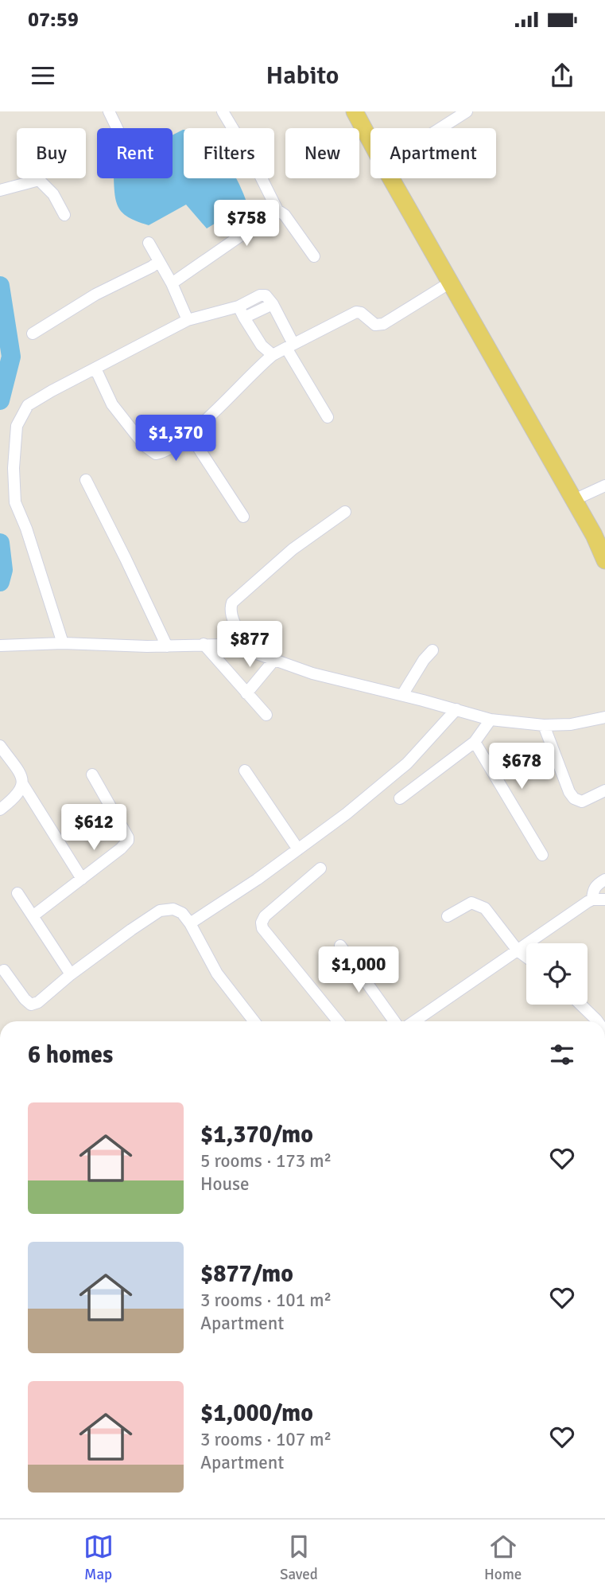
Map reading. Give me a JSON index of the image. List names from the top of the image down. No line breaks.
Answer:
{"page":{"status":"07:59","header":"Habito","chip":["Buy","Rent","Filters","New","Apartment"],"price":["$758","$1,370","$877","$678","$612","$1,000"],"heading":"6 homes","list":[{"name":"$1,370/mo","note":"5 rooms · 173 m² · House"},{"name":"$877/mo","note":"3 rooms · 101 m² · Apartment"},{"name":"$1,000/mo","note":"3 rooms · 107 m² · Apartment"}],"tabs":["Map","Saved","Home"]}}
